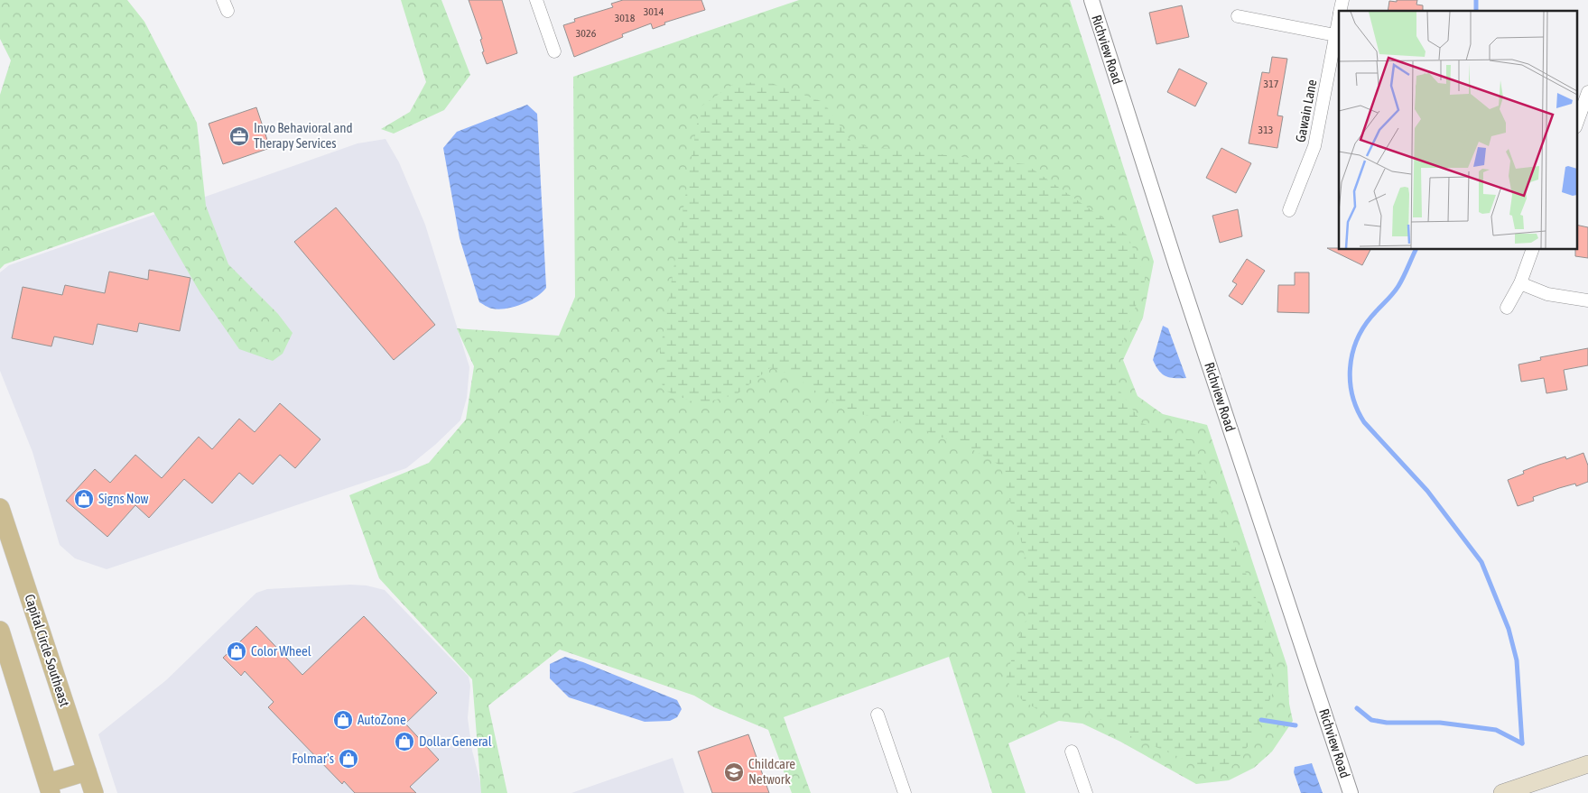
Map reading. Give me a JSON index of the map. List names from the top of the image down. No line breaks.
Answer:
{"streets":{"main road":["Capital Circle Southeast"],"street":["Richview Road","Gawain Lane"]},"places":{"office":["Invo Behavioral and Therapy Services"],"shop":["Signs Now","Color Wheel","AutoZone","Dollar General","Folmar's"],"school or university":["Childcare Network"]},"house_numbers":["3014","3018","3026","317","313"]}
